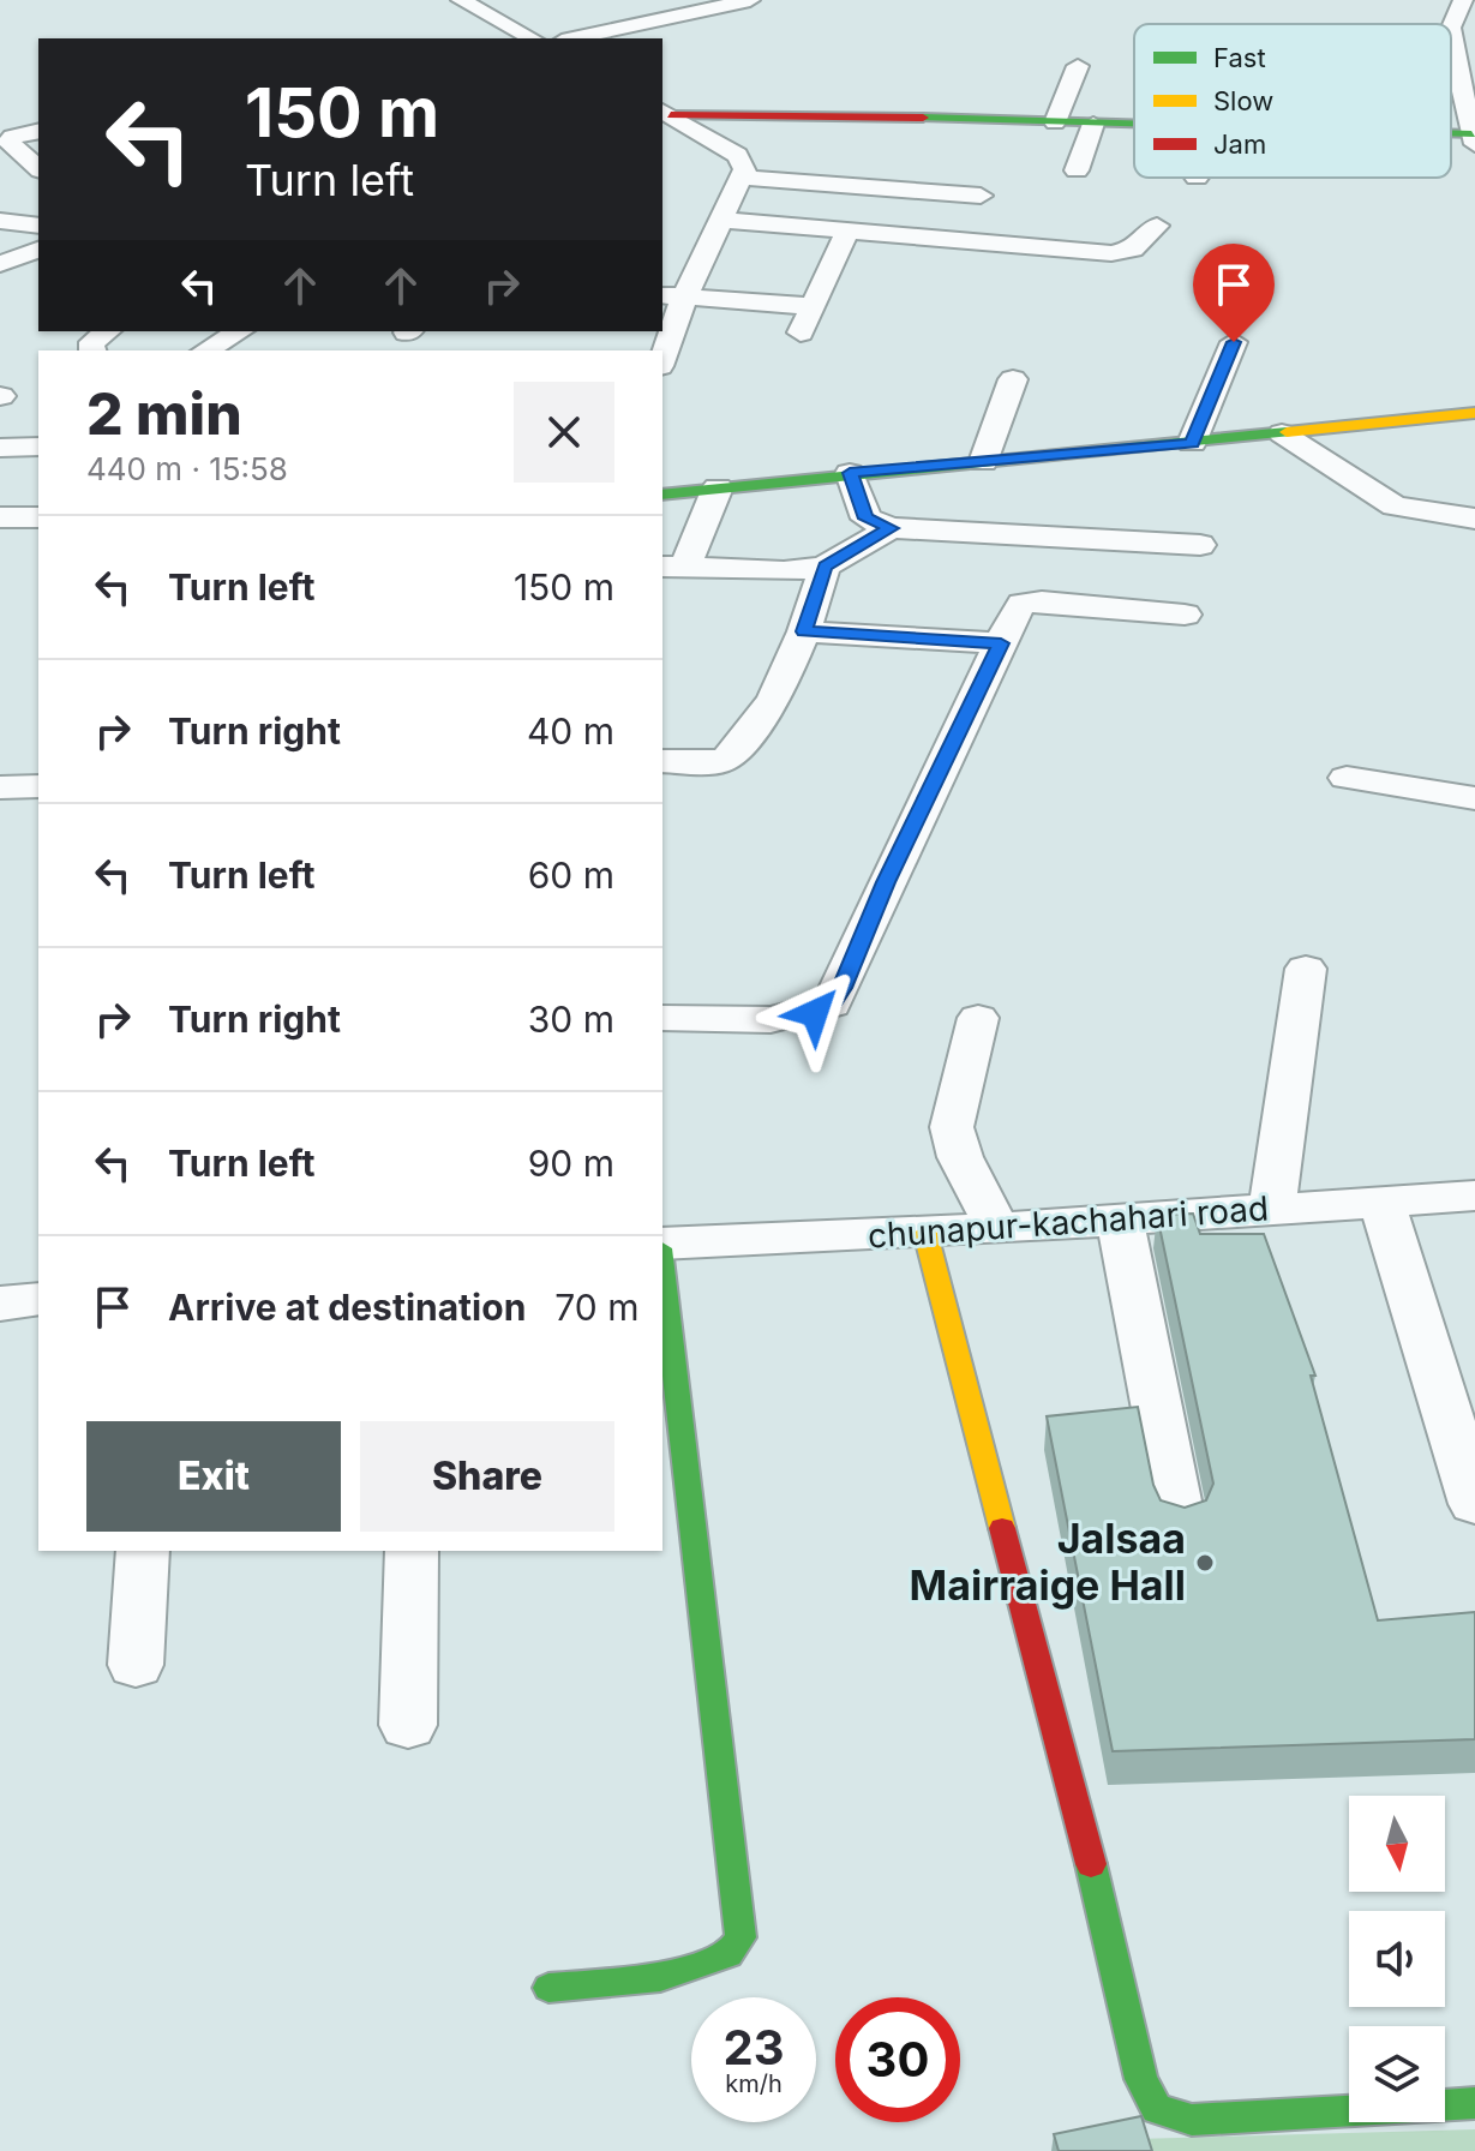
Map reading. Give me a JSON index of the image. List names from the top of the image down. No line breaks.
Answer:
{"streets":{"street":["chunapur-kachahari road"]},"places":["Jalsaa Mairraige Hall"],"legend":["Fast","Slow","Jam"],"north":"bottom","page":{"turn":["150 m","Turn left"],"heading":["2 min","440 m · 15:58"],"list":[{"name":"Turn left","value":"150 m"},{"name":"Turn right","value":"40 m"},{"name":"Turn left","value":"60 m"},{"name":"Turn right","value":"30 m"},{"name":"Turn left","value":"90 m"},{"name":"Arrive at destination","value":"70 m"}],"buttons":["Exit","Share"],"speed":"23 km/h","limit":"30"}}
